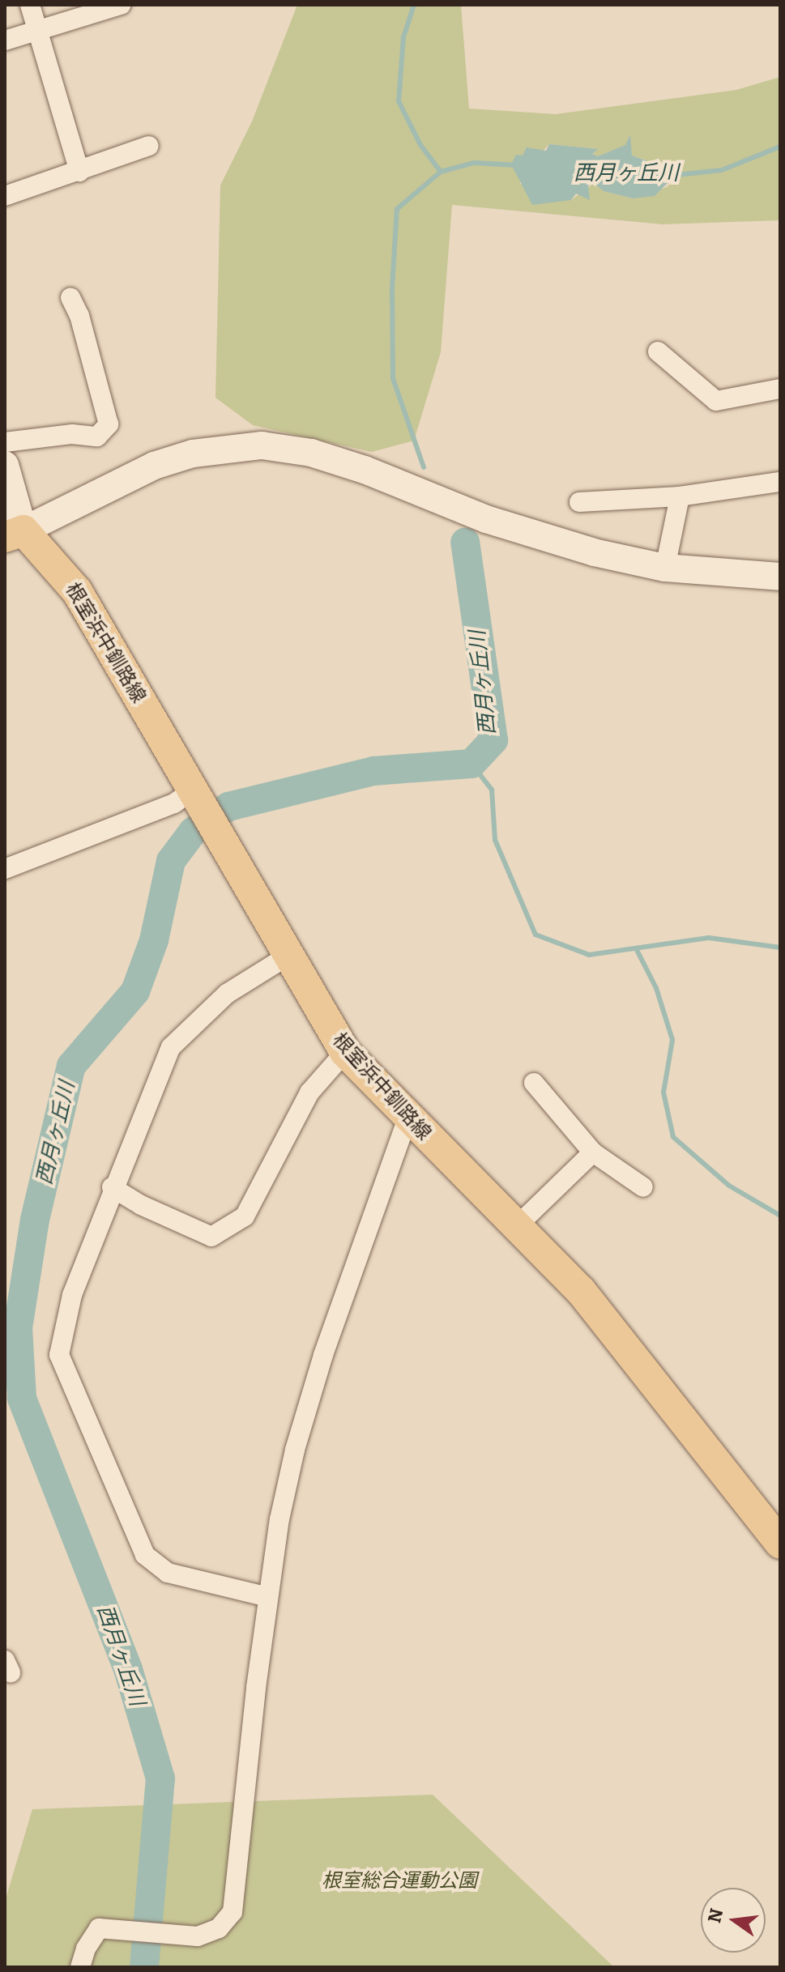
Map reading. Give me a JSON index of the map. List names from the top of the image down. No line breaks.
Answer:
{"streets":{"main road":["根室浜中釧路線"]},"water":["西月ヶ丘川"],"parks":["根室総合運動公園"],"north":"left"}
